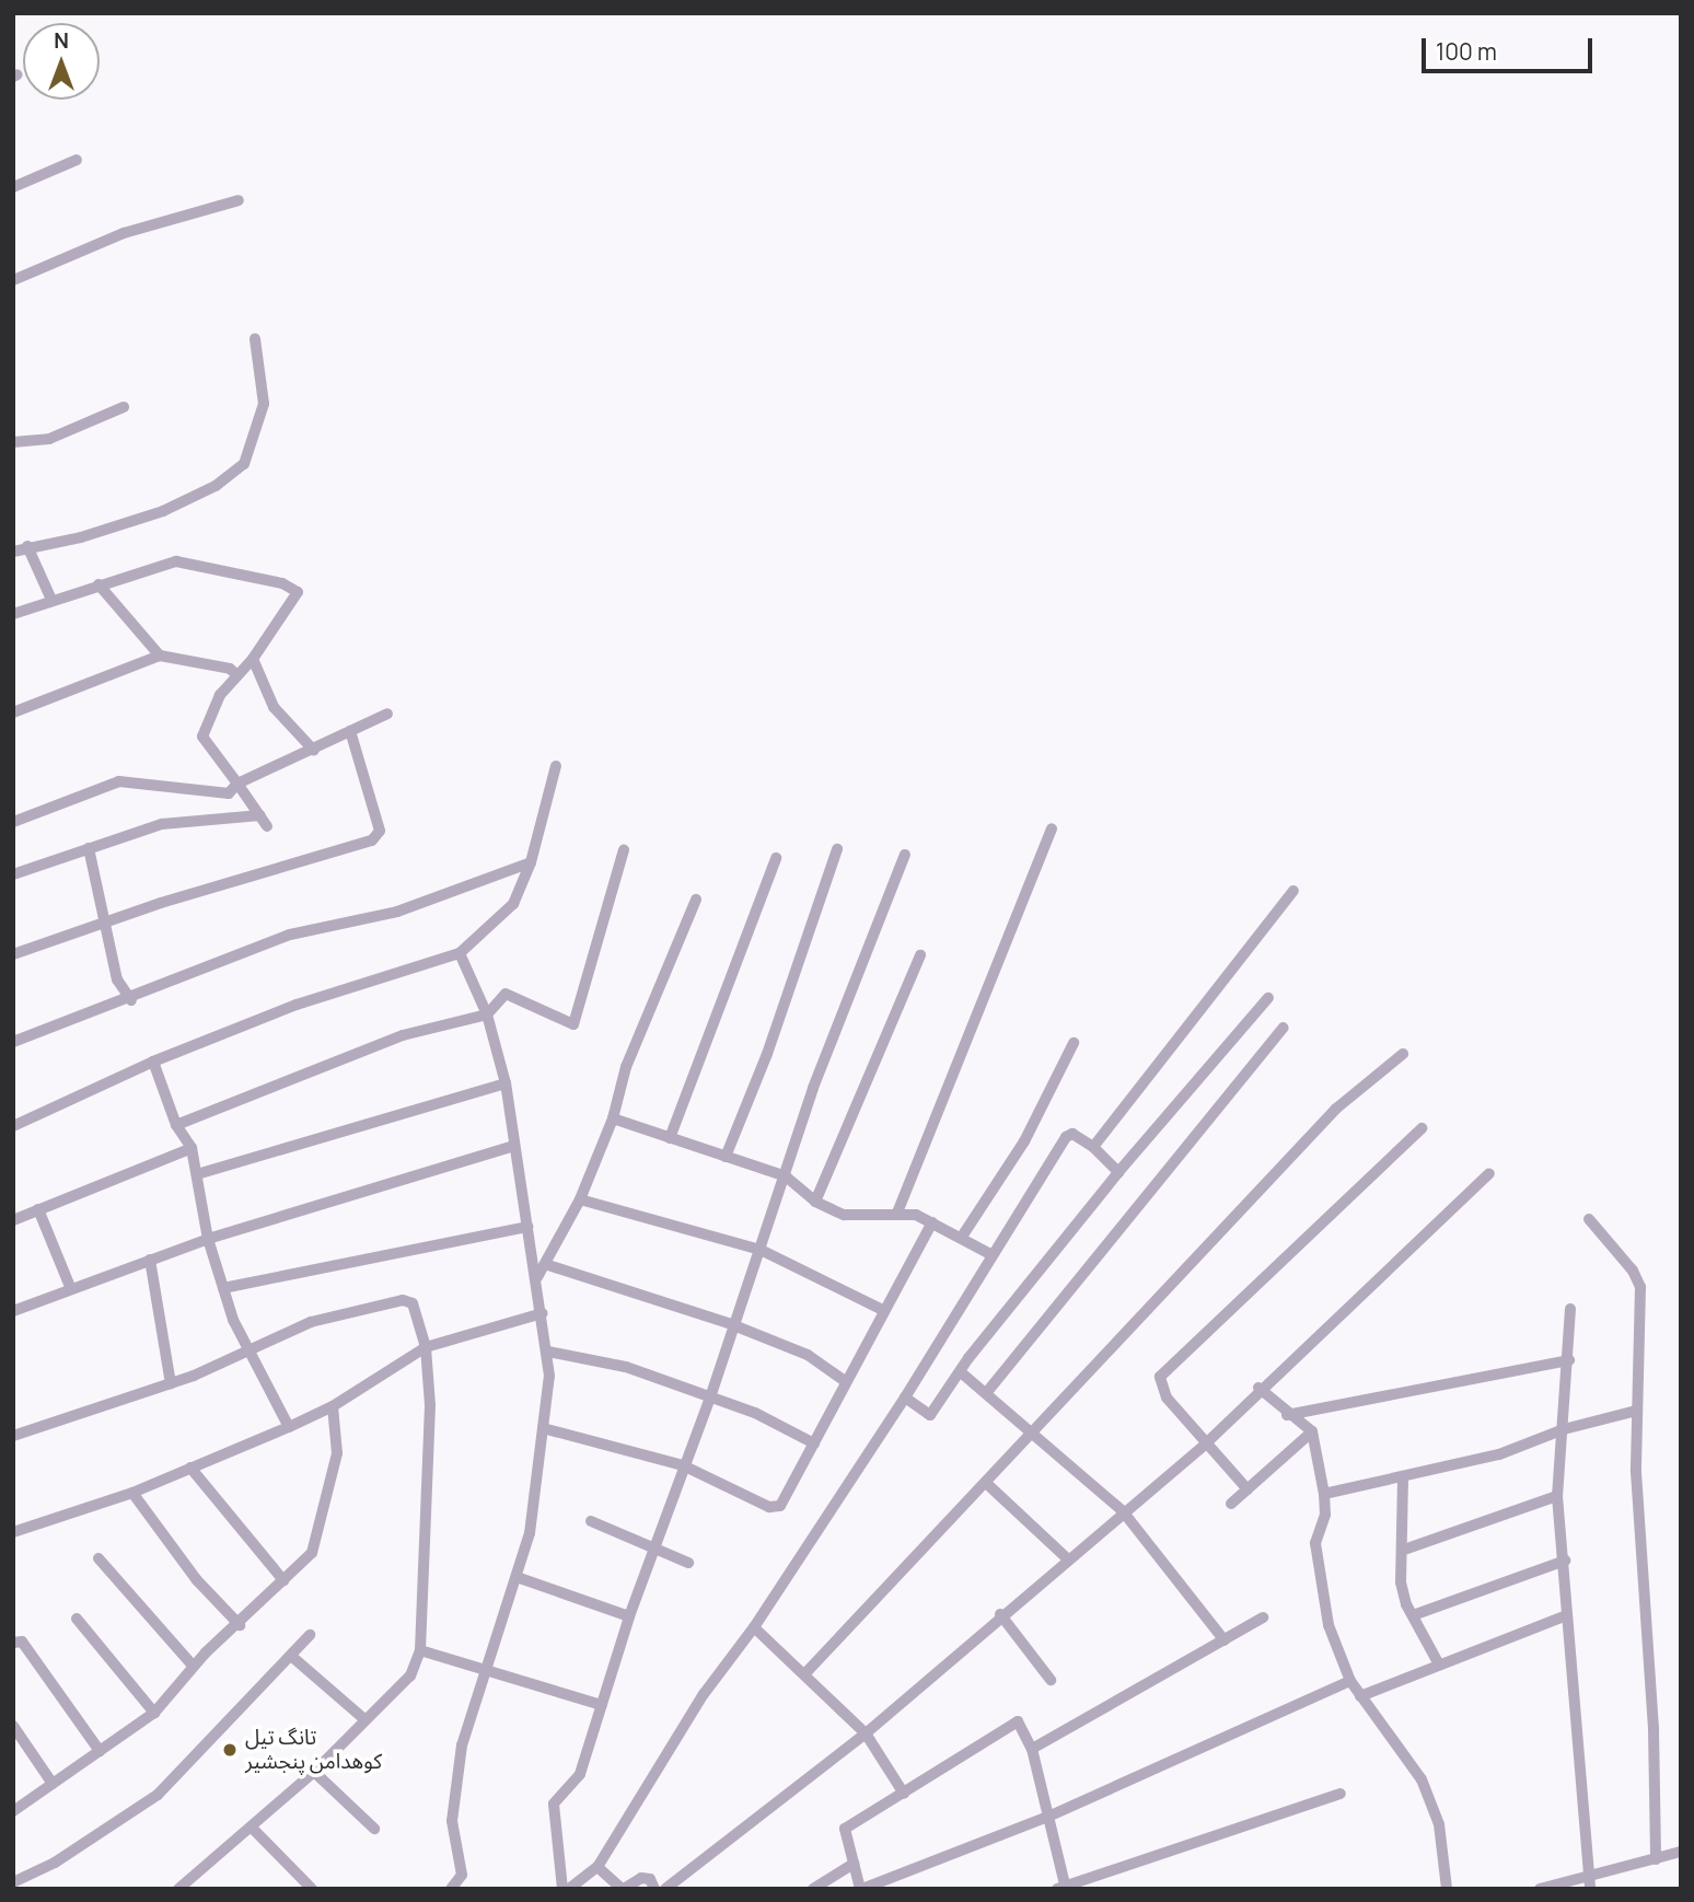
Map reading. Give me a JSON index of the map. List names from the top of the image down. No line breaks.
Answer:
{"places":["تانگ تیل کوهدامن پنجشیر"],"scale_bar":"100 m","north":"top"}
